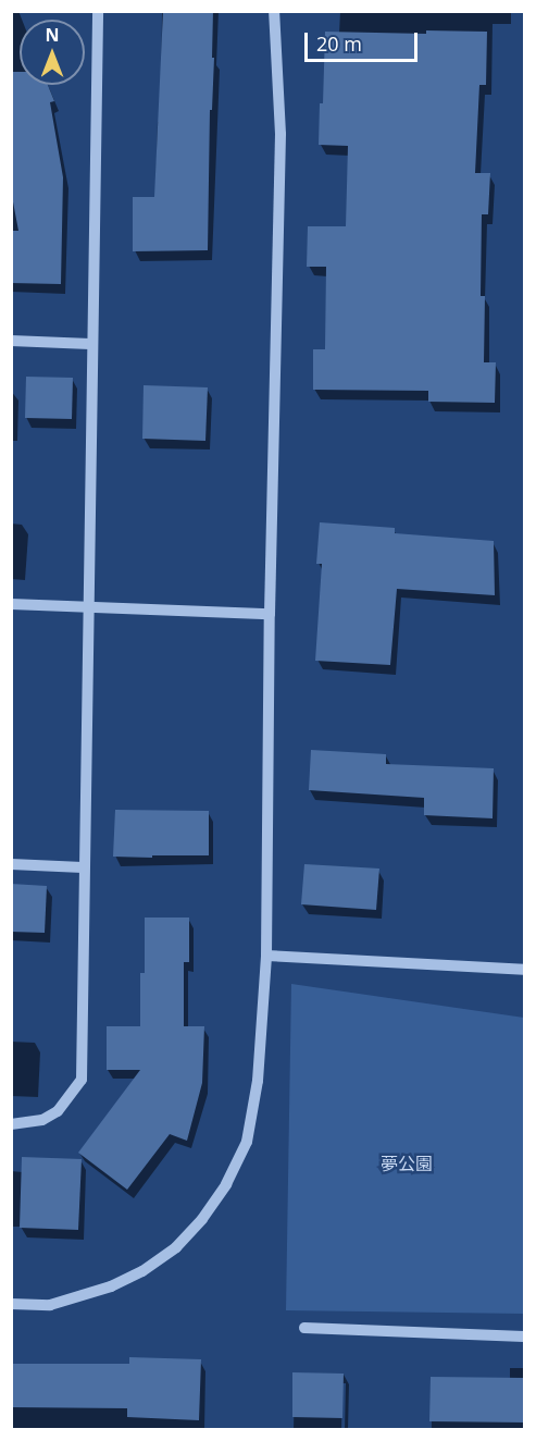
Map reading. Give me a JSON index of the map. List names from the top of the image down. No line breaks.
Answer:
{"parks":["夢公園"],"scale_bar":"20 m","north":"top"}
